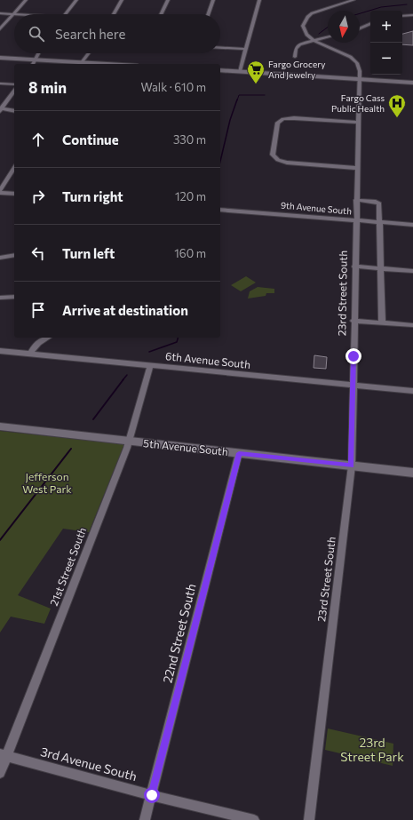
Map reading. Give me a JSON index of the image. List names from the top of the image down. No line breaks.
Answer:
{"streets":{"main road":["5th Avenue South"],"street":["9th Avenue South","23rd Street South","6th Avenue South","21st Street South","22nd Street South","3rd Avenue South"]},"crossings":[["9th Avenue South","23rd Street South"],["23rd Street South","6th Avenue South"],["23rd Street South","5th Avenue South"],["6th Avenue South","21st Street South"],["5th Avenue South","21st Street South"],["5th Avenue South","22nd Street South"],["21st Street South","3rd Avenue South"],["22nd Street South","3rd Avenue South"]],"parks":["Jefferson West Park","23rd Street Park"],"places":{"supermarket":["Fargo Grocery And Jewelry"],"hospital":["Fargo Cass Public Health"]},"north":"bottom","page":{"map_buttons":["+","−"],"search":"Search here","heading":["8 min","Walk · 610 m"],"list":[["Continue","330 m"],["Turn right","120 m"],["Turn left","160 m"],"Arrive at destination"]}}
